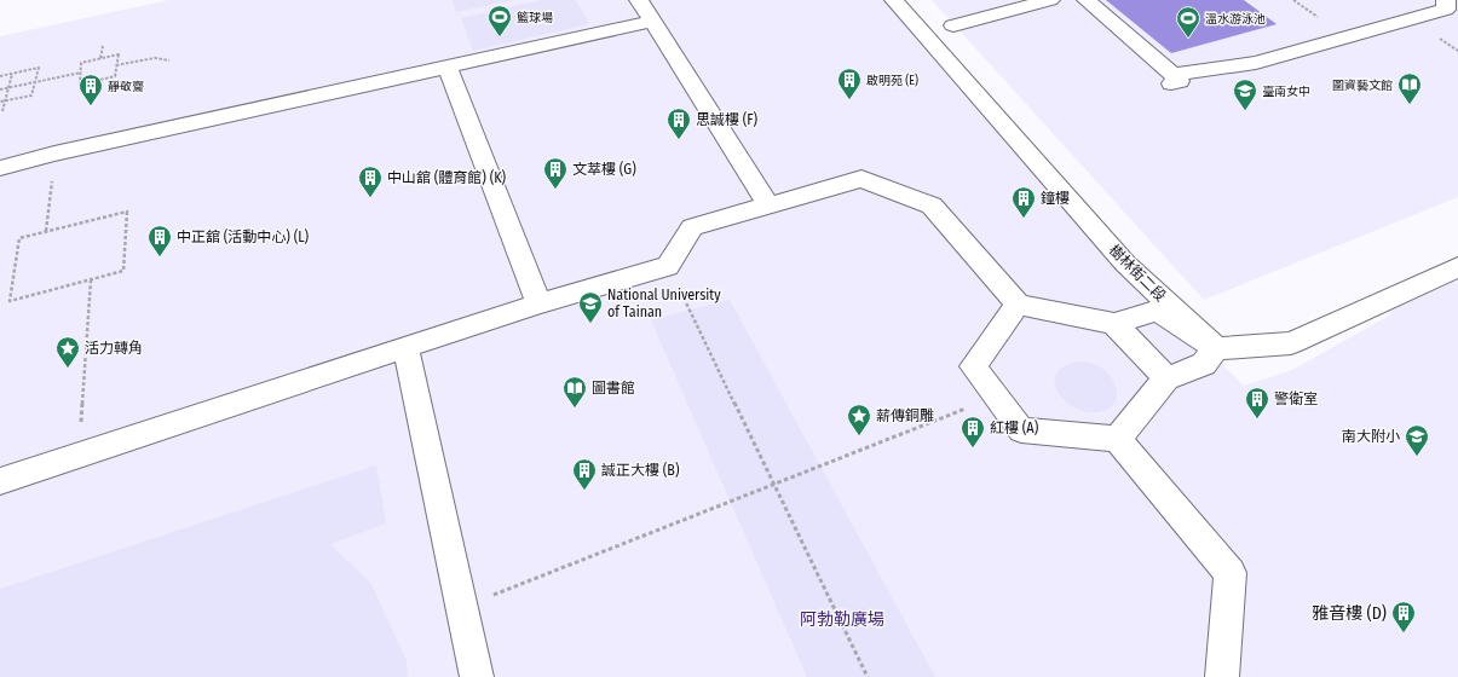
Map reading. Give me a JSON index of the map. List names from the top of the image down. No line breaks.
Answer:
{"streets":{"street":["樹林街二段"]},"parks":["阿勃勒廣場"],"places":{"sports":["籃球場","溫水游泳池"],"building":["啟明苑 (E)","靜敬齋","思誠樓 (F)","文萃樓 (G)","中山舘 (體育館) (K)","鐘樓","中正舘 (活動中心) (L)","警衛室","紅樓 (A)","誠正大樓 (B)","雅音樓 (D)"],"library":["圖資藝文館","圖書館"],"school or university":["臺南女中","National University of Tainan","南大附小"],"place":["活力轉角","薪傳銅雕"]}}
